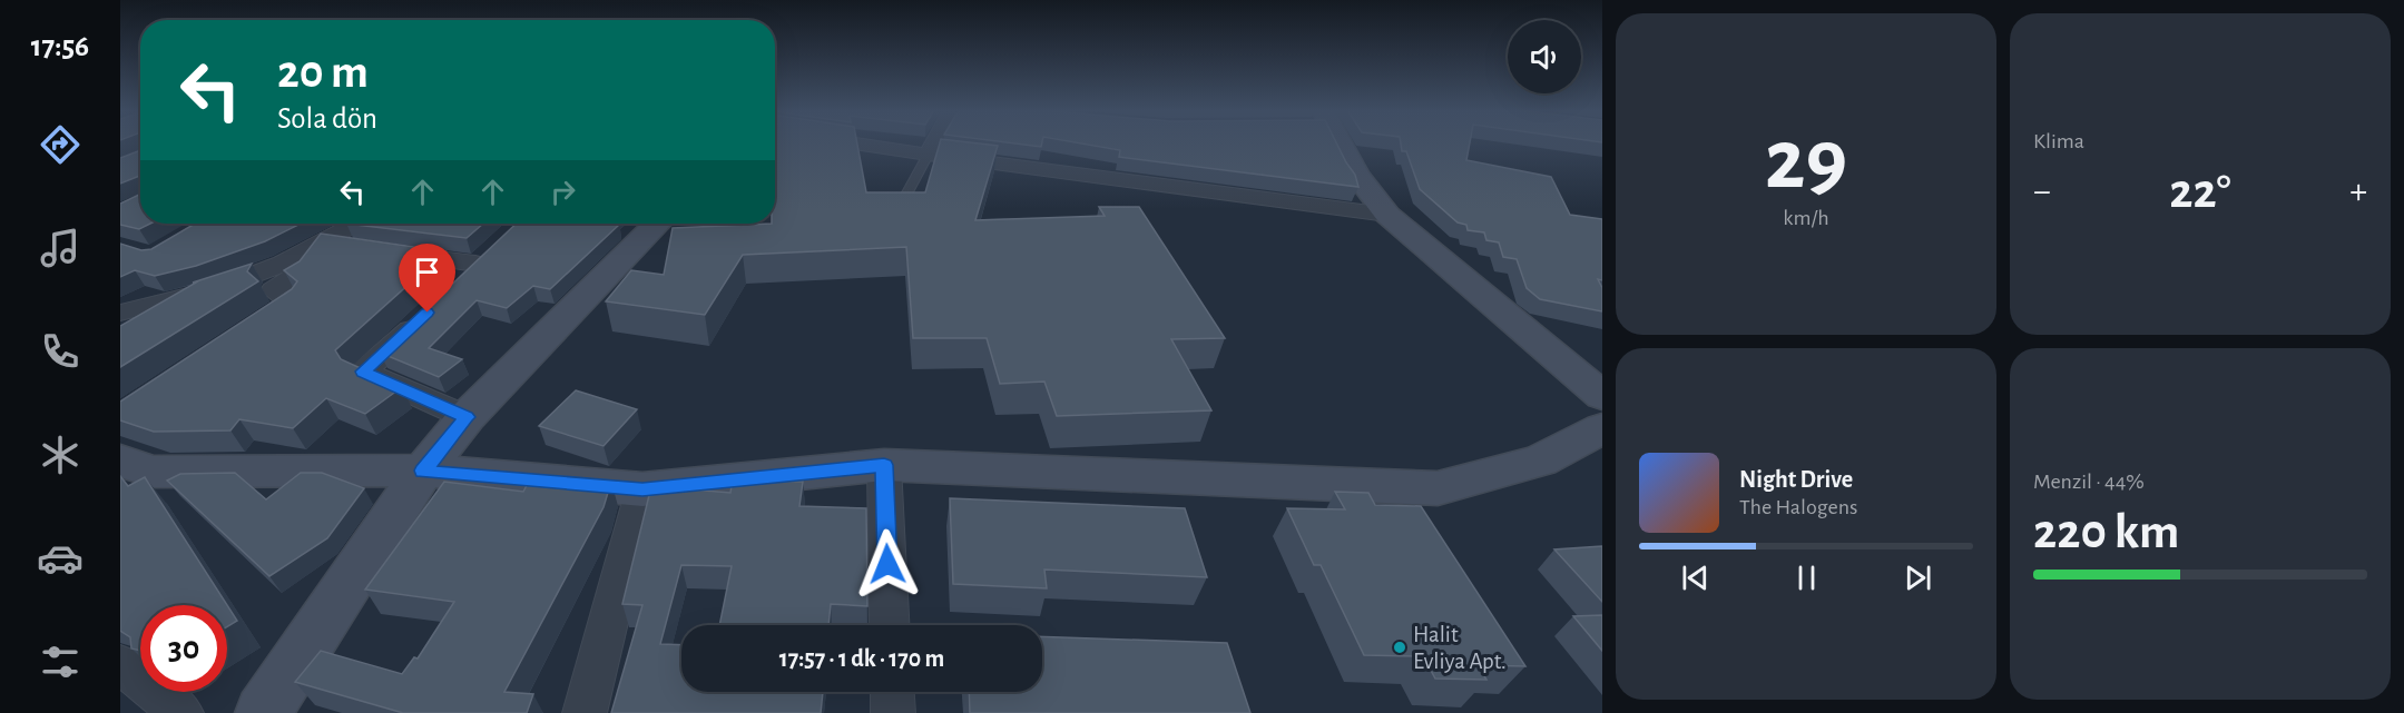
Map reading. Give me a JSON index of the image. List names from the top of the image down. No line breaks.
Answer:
{"places":["Halit Evliya Apt."],"page":{"tabs":"17:56","tile":[["29","km/h"],"Klima",["Menzil · 44%","220 km"]],"turn":["20 m","Sola dön"],"heat":["−","22°","+"],"song":["Night Drive","The Halogens"],"limit":"30","trip":"17:57 · 1 dk · 170 m"}}
